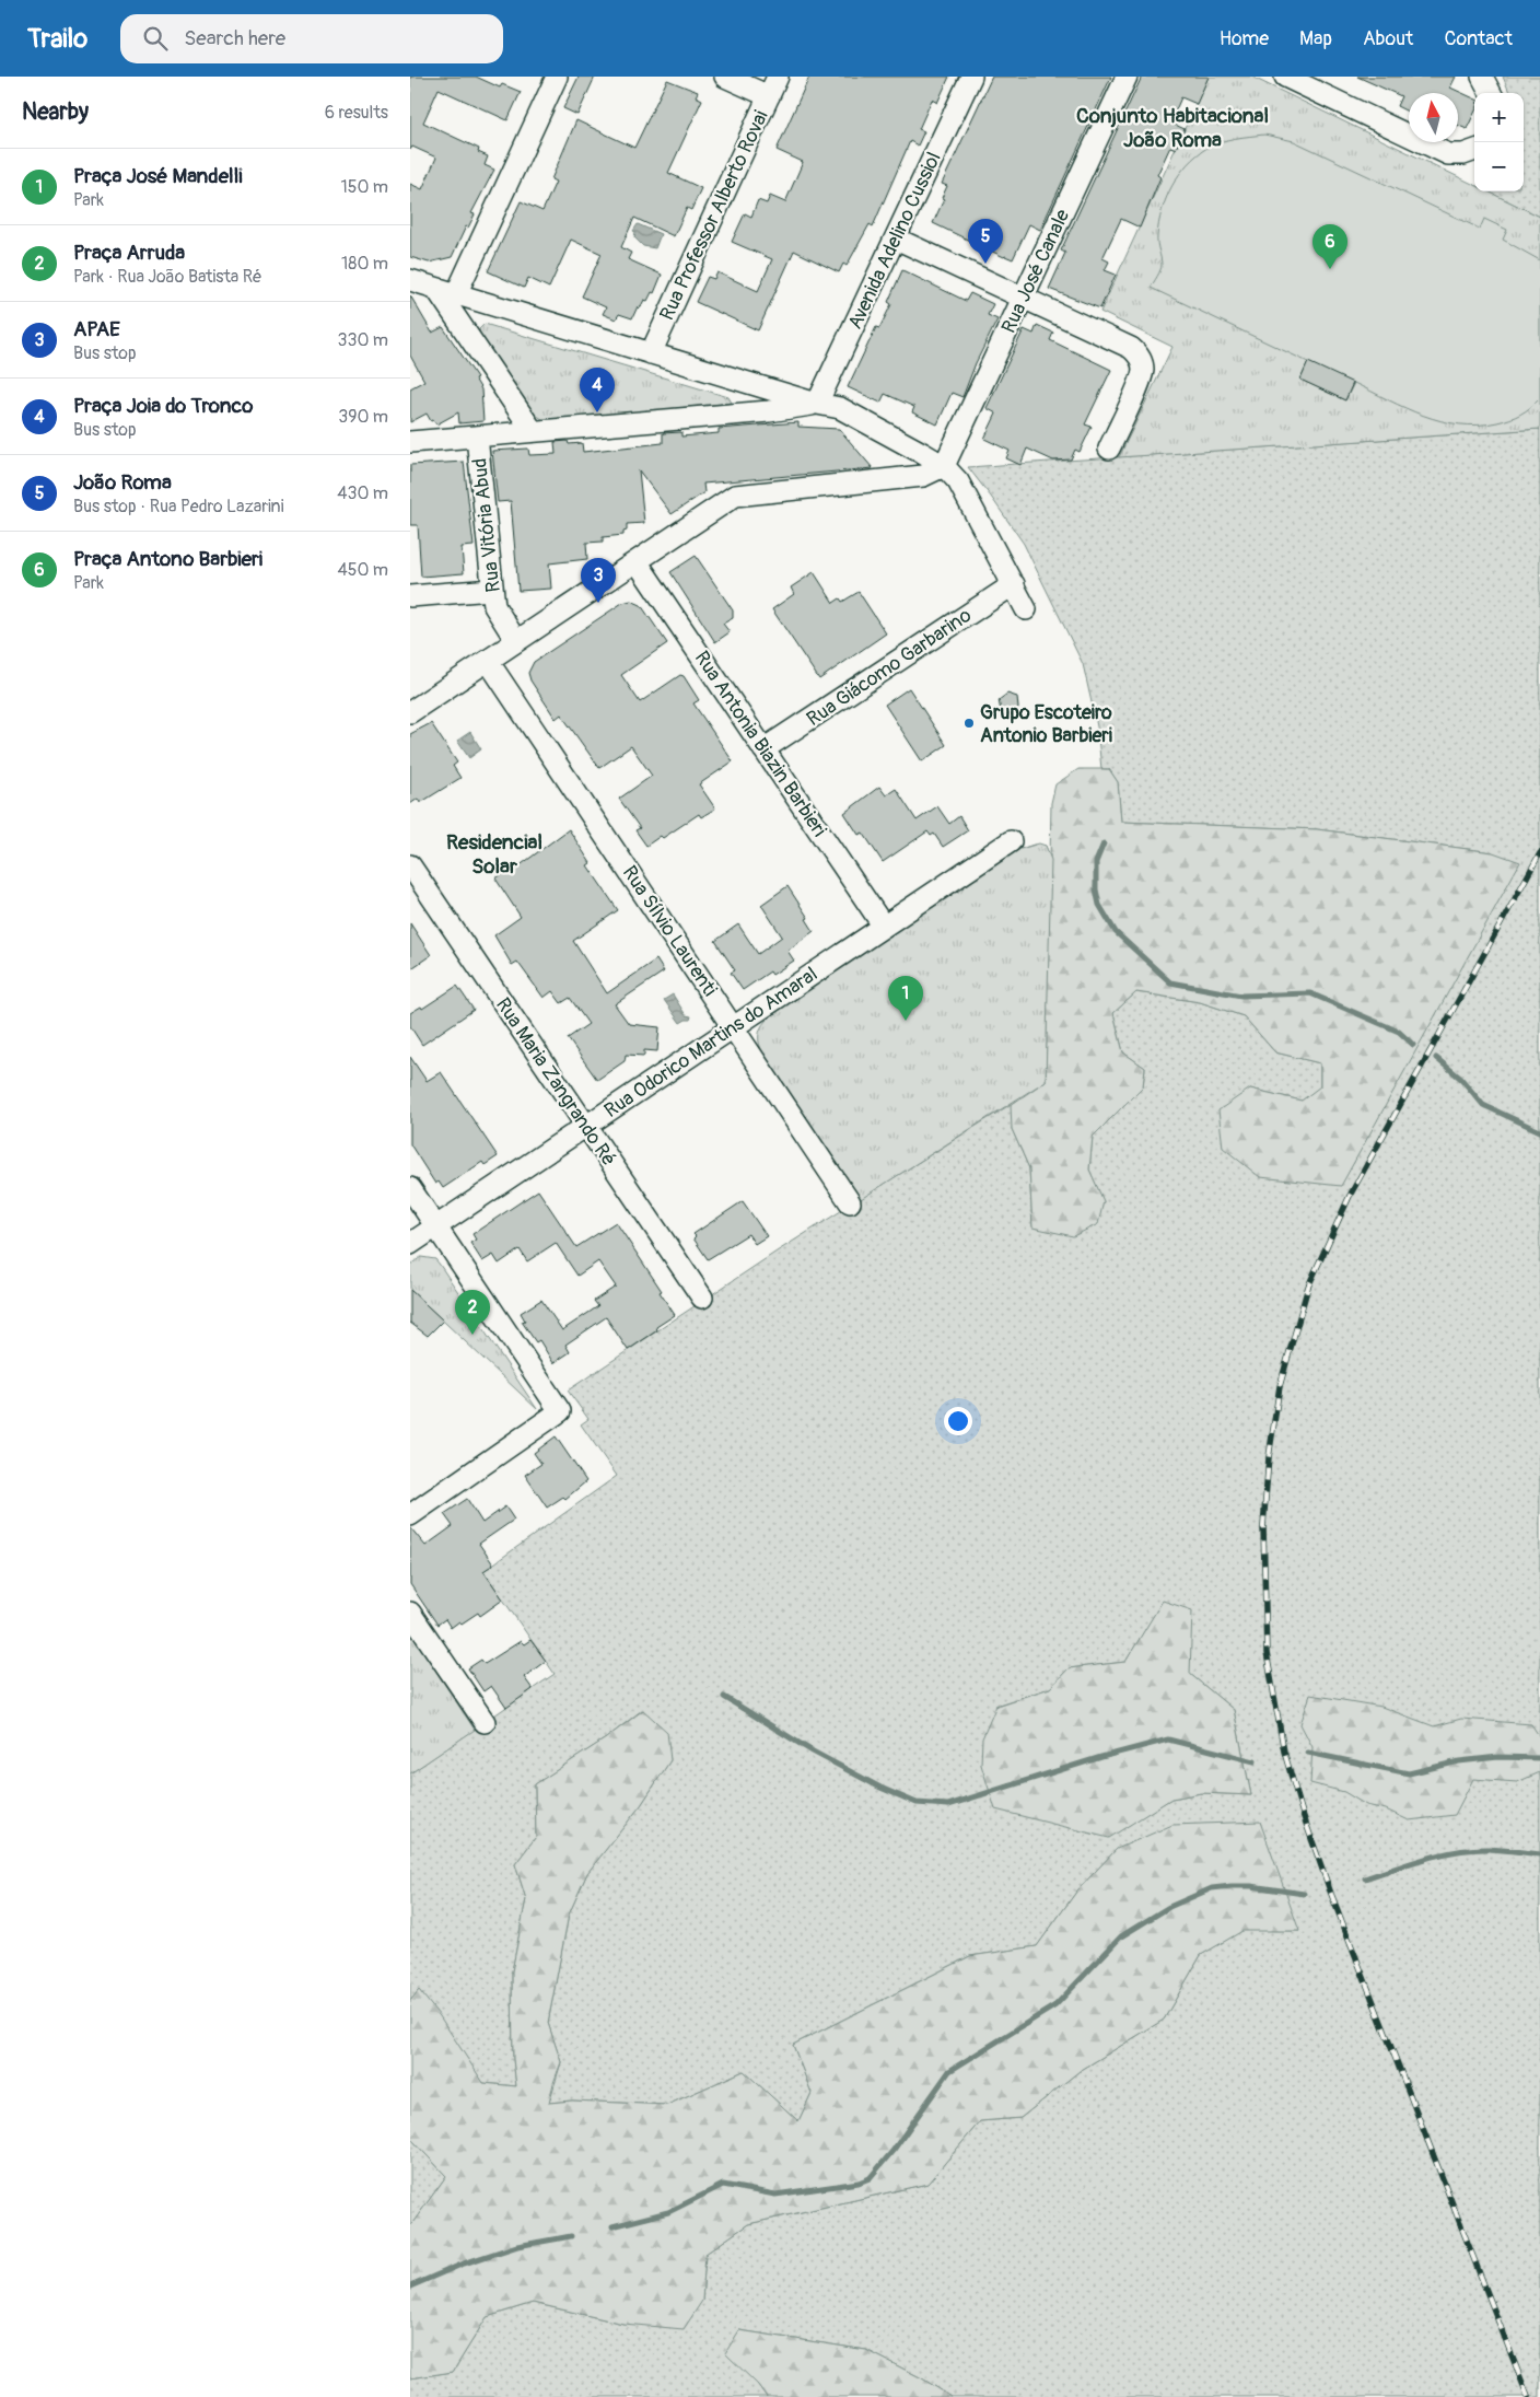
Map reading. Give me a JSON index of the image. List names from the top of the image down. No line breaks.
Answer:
{"streets":{"street":["Rua Professor Alberto Rovai","Avenida Adelino Cussiol","Rua José Canale","Rua Vitória Abud","Rua Giácomo Garbarino","Rua Antonia Biazin Barbieri","Rua Sílvio Laurenti","Rua Odorico Martins do Amaral","Rua Maria Zangrando Ré"]},"crossings":[["Rua Giácomo Garbarino","Rua Antonia Biazin Barbieri"],["Rua Antonia Biazin Barbieri","Rua Odorico Martins do Amaral"],["Rua Sílvio Laurenti","Rua Odorico Martins do Amaral"],["Rua Odorico Martins do Amaral","Rua Maria Zangrando Ré"]],"districts":["Conjunto Habitacional João Roma","Residencial Solar"],"places":["Grupo Escoteiro Antonio Barbieri"],"north":"top","page":{"header":"Trailo","search":"Search here","nav":["Home","Map","About","Contact"],"heading":["Nearby","6 results"],"map_buttons":["+","−"],"list":[{"mark":"1","name":"Praça José Mandelli","note":"Park","value":"150 m"},{"mark":"2","name":"Praça Arruda","note":"Park · Rua João Batista Ré","value":"180 m"},{"mark":"3","name":"APAE","note":"Bus stop","value":"330 m"},{"mark":"4","name":"Praça Joia do Tronco","note":"Bus stop","value":"390 m"},{"mark":"5","name":"João Roma","note":"Bus stop · Rua Pedro Lazarini","value":"430 m"},{"mark":"6","name":"Praça Antono Barbieri","note":"Park","value":"450 m"}],"pins":["5","6","4","3","1","2"]}}
